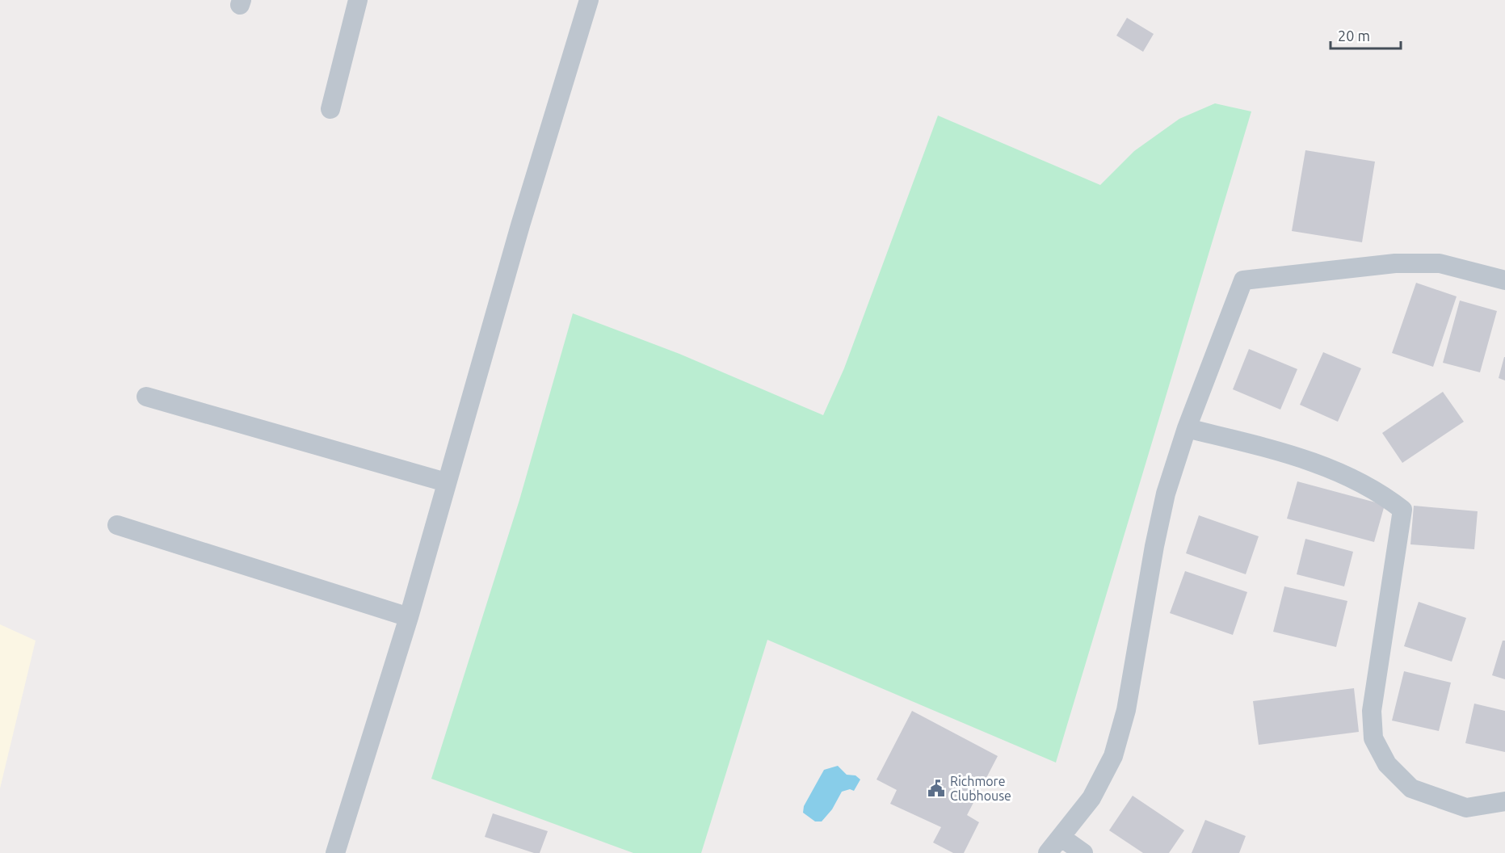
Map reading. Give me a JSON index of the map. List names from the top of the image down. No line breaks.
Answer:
{"places":{"public building":["Richmore Clubhouse"]},"scale_bar":"20 m"}
